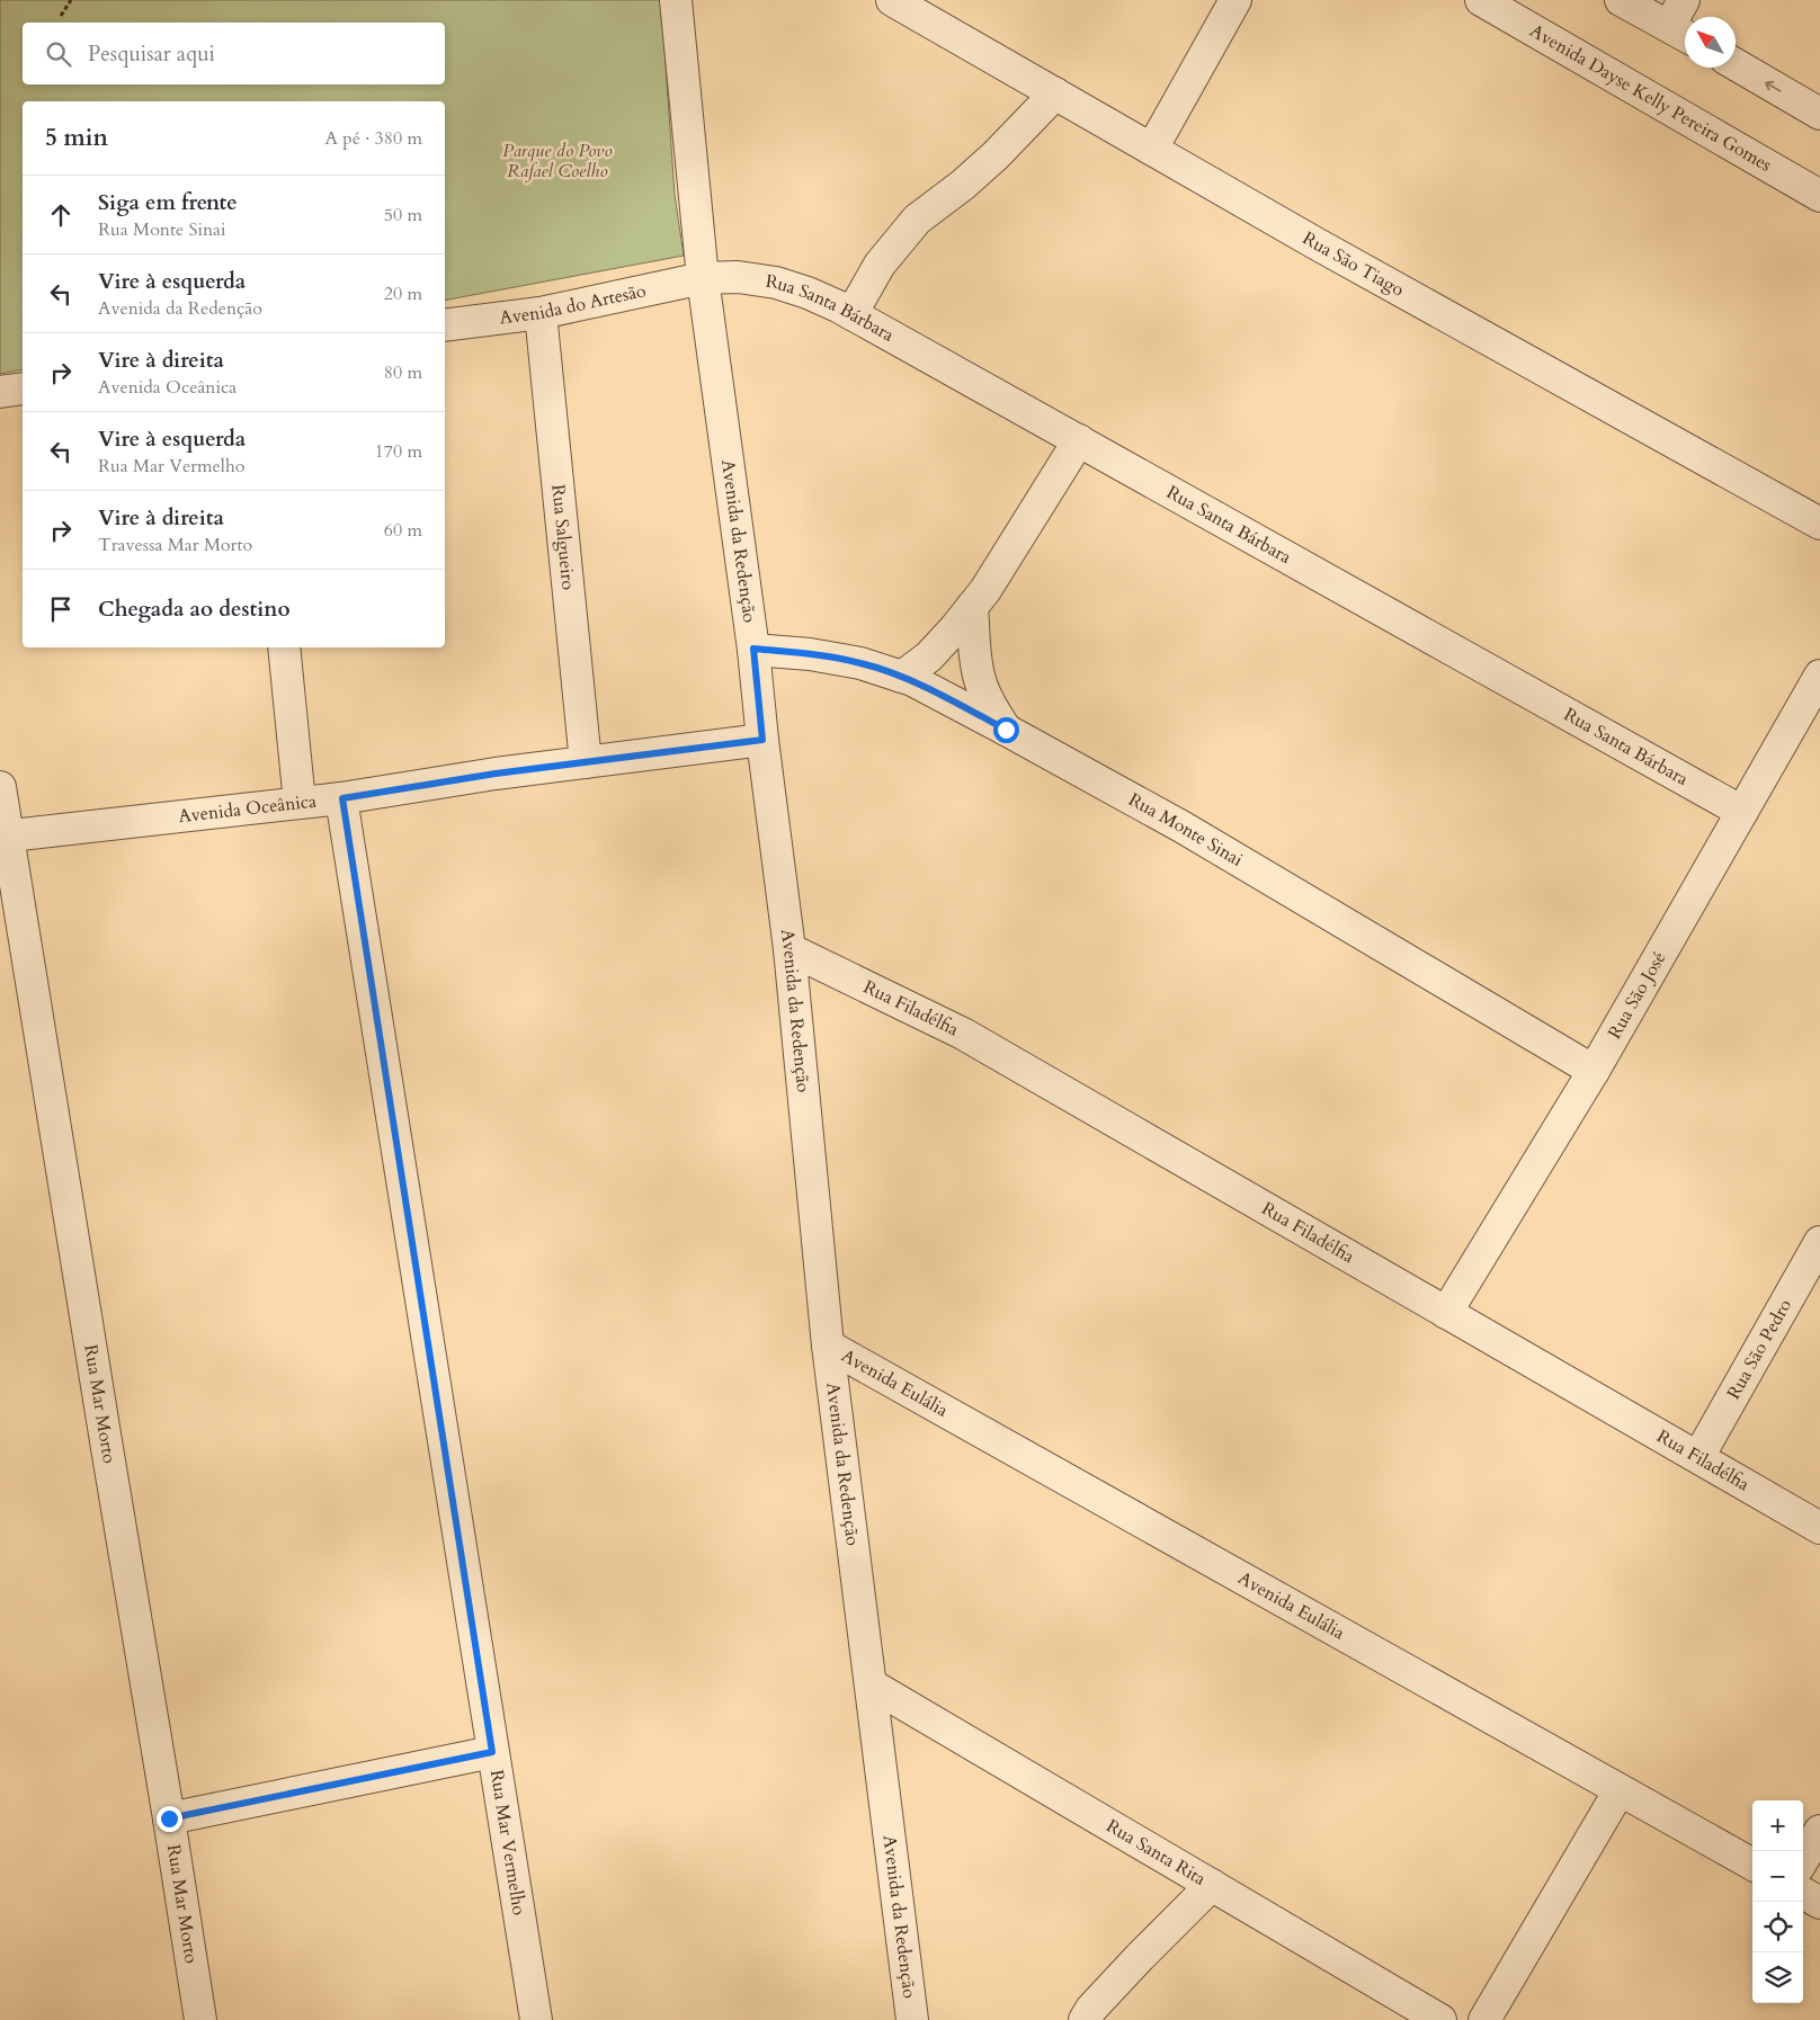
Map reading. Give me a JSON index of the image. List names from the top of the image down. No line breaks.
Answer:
{"streets":{"street":["Avenida Dayse Kelly Pereira Gomes","Rua São Tiago","Avenida do Artesão","Rua Santa Bárbara","Rua Salgueiro","Avenida da Redenção","Avenida Oceânica","Rua Monte Sinai","Rua São José","Rua Filadélfia","Rua São Pedro","Avenida Eulália","Rua Mar Morto","Rua Mar Vermelho","Rua Santa Rita"]},"crossings":[["Avenida do Artesão","Rua Santa Bárbara"],["Avenida do Artesão","Rua Salgueiro"],["Avenida do Artesão","Avenida da Redenção"],["Rua Santa Bárbara","Avenida da Redenção"],["Rua Santa Bárbara","Rua São José"],["Rua Salgueiro","Avenida Oceânica"],["Avenida da Redenção","Avenida Oceânica"],["Avenida da Redenção","Rua Monte Sinai"],["Avenida da Redenção","Rua Filadélfia"],["Avenida da Redenção","Avenida Eulália"],["Avenida da Redenção","Rua Santa Rita"],["Avenida Oceânica","Rua Mar Morto"],["Avenida Oceânica","Rua Mar Vermelho"],["Rua Monte Sinai","Rua São José"],["Rua São José","Rua Filadélfia"],["Rua Filadélfia","Rua São Pedro"]],"parks":["Parque do Povo Rafael Coelho"],"north":"top left","page":{"search":"Pesquisar aqui","heading":["5 min","A pé · 380 m"],"list":[["Siga em frente","Rua Monte Sinai","50 m"],["Vire à esquerda","Avenida da Redenção","20 m"],["Vire à direita","Avenida Oceânica","80 m"],["Vire à esquerda","Rua Mar Vermelho","170 m"],["Vire à direita","Travessa Mar Morto","60 m"],"Chegada ao destino"],"map_buttons":["+","−"]}}
